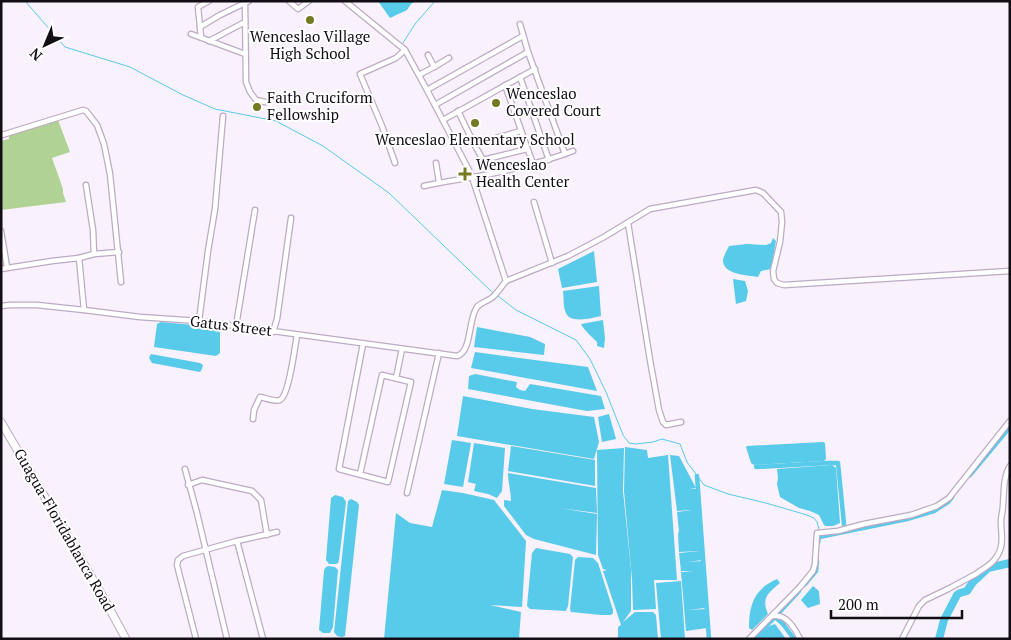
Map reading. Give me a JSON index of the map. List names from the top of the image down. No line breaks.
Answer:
{"streets":{"main road":["Guagua-Floridablanca Road"],"street":["Gatus Street"]},"places":{"other":["Wenceslao Village High School","Wenceslao Covered Court","Faith Cruciform Fellowship","Wenceslao Elementary School"],"health":["Wenceslao Health Center"]},"scale_bar":"200 m","north":"bottom left"}
